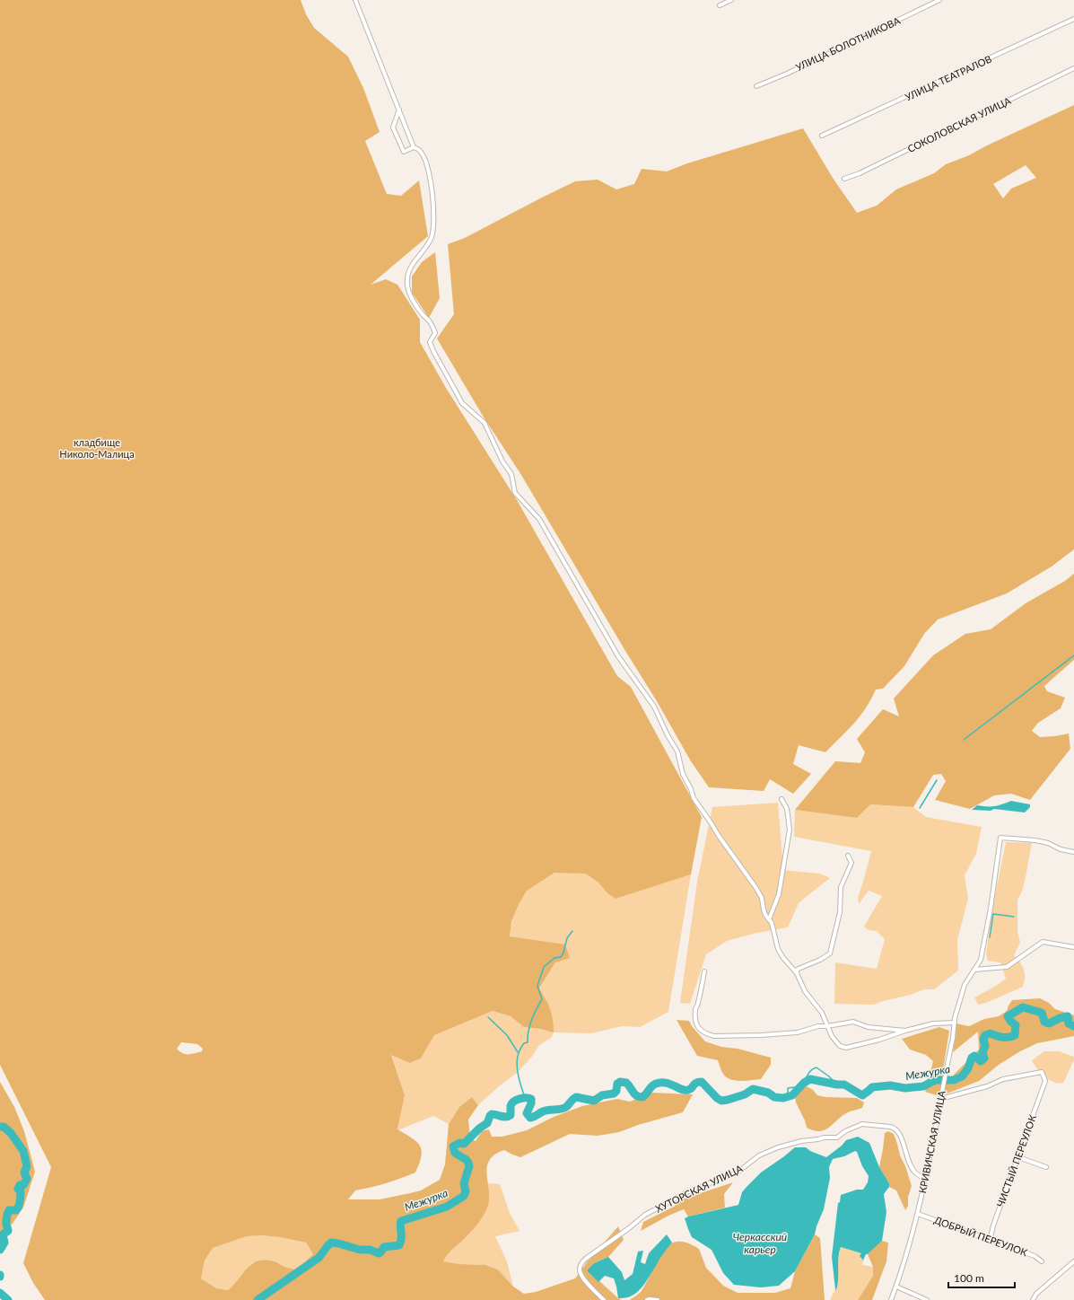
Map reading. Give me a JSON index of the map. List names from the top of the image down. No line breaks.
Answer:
{"streets":{"street":["УЛИЦА БОЛОТНИКОВА","УЛИЦА ТЕАТРАЛОВ","СОКОЛОВСКАЯ УЛИЦА","КРИВИЧСКАЯ УЛИЦА","ЧИСТЫЙ ПЕРЕУЛОК","ХУТОРСКАЯ УЛИЦА","ДОБРЫЙ ПЕРЕУЛОК"]},"crossings":[["КРИВИЧСКАЯ УЛИЦА","ЧИСТЫЙ ПЕРЕУЛОК"],["КРИВИЧСКАЯ УЛИЦА","ХУТОРСКАЯ УЛИЦА"],["КРИВИЧСКАЯ УЛИЦА","ДОБРЫЙ ПЕРЕУЛОК"],["ЧИСТЫЙ ПЕРЕУЛОК","ДОБРЫЙ ПЕРЕУЛОК"]],"water":["Межурка","Черкасский карьер"],"parks":["кладбище Николо-Малица"],"scale_bar":"100 m"}
